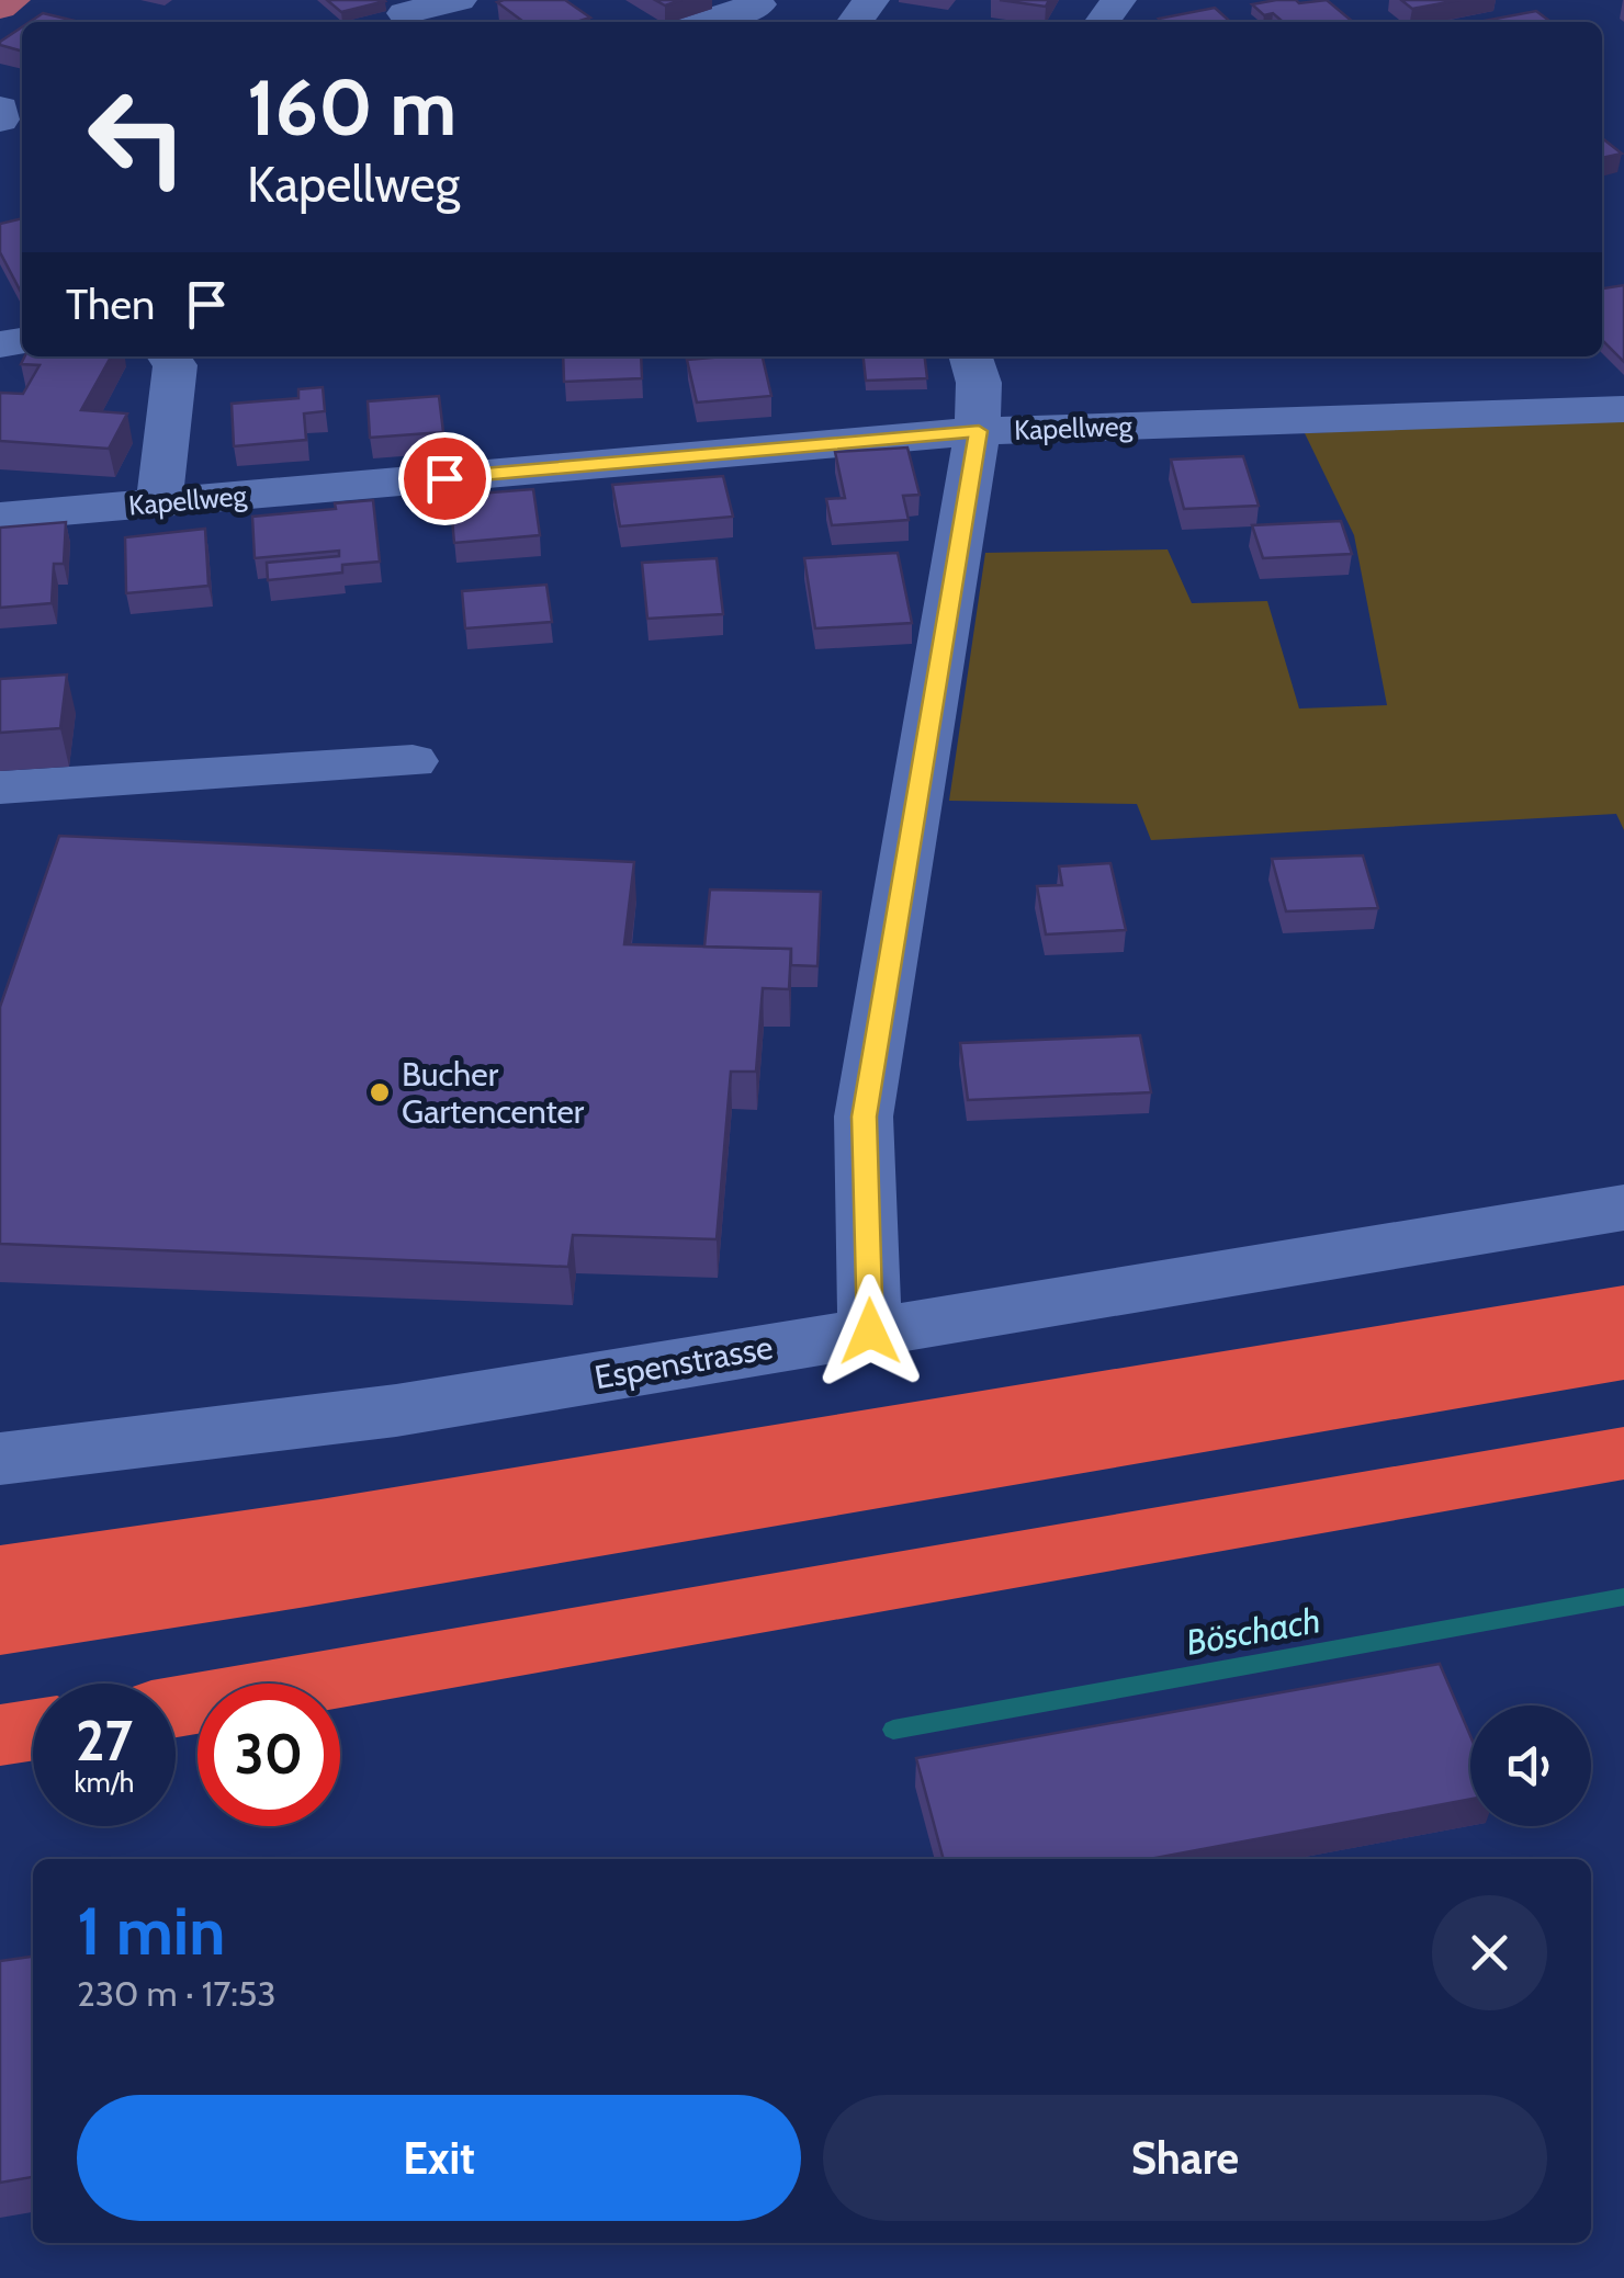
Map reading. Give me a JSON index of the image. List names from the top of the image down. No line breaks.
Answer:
{"streets":{"street":["Kapellweg","Espenstrasse"]},"water":["Böschach"],"places":["Bucher Gartencenter"],"page":{"turn":["160 m","Kapellweg"],"then":"Then","speed":"27 km/h","limit":"30","heading":["1 min","230 m · 17:53"],"buttons":["Exit","Share"]}}
